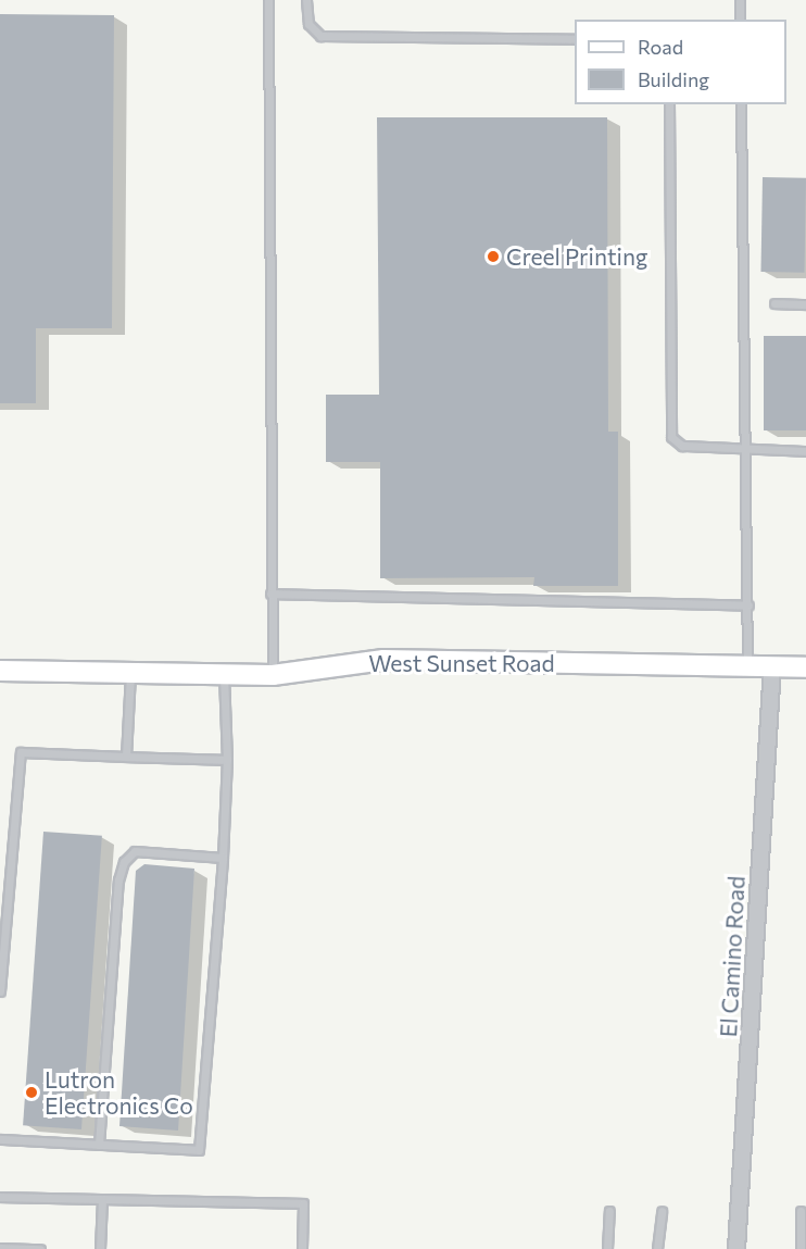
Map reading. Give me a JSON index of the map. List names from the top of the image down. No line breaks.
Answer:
{"streets":{"main road":["West Sunset Road"],"street":["El Camino Road"]},"crossings":[["West Sunset Road","El Camino Road"]],"places":["Creel Printing","Lutron Electronics Co"],"legend":["Road","Building"]}
